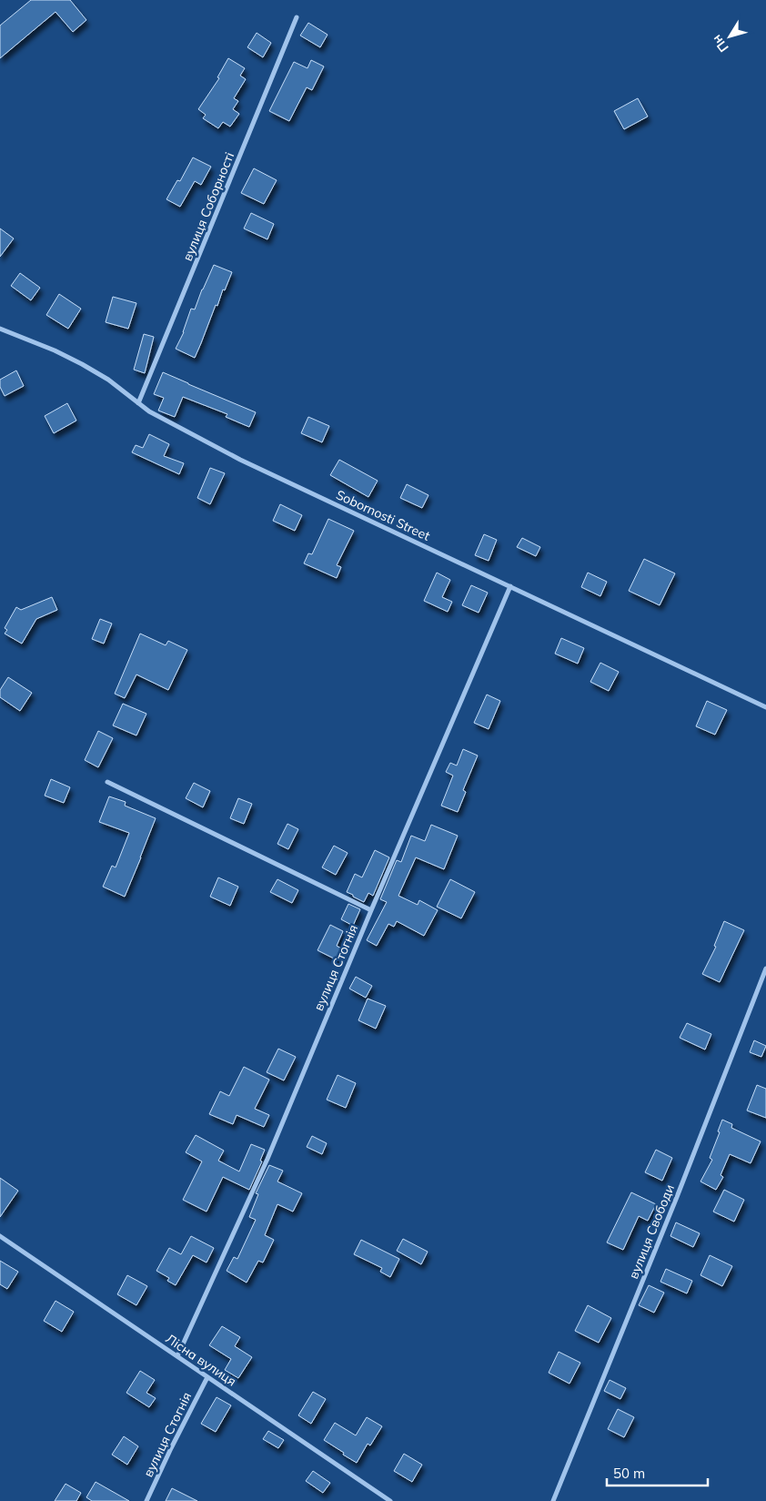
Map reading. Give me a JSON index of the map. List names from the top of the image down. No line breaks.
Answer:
{"streets":{"street":["вулиця Соборності","Sobornosti Street","вулиця Стогнія","вулиця Свободи","Лісна вулиця"]},"crossings":[["вулиця Соборності","Sobornosti Street"],["Sobornosti Street","вулиця Стогнія"],["вулиця Стогнія","Лісна вулиця"]],"scale_bar":"50 m","north":"bottom left"}
